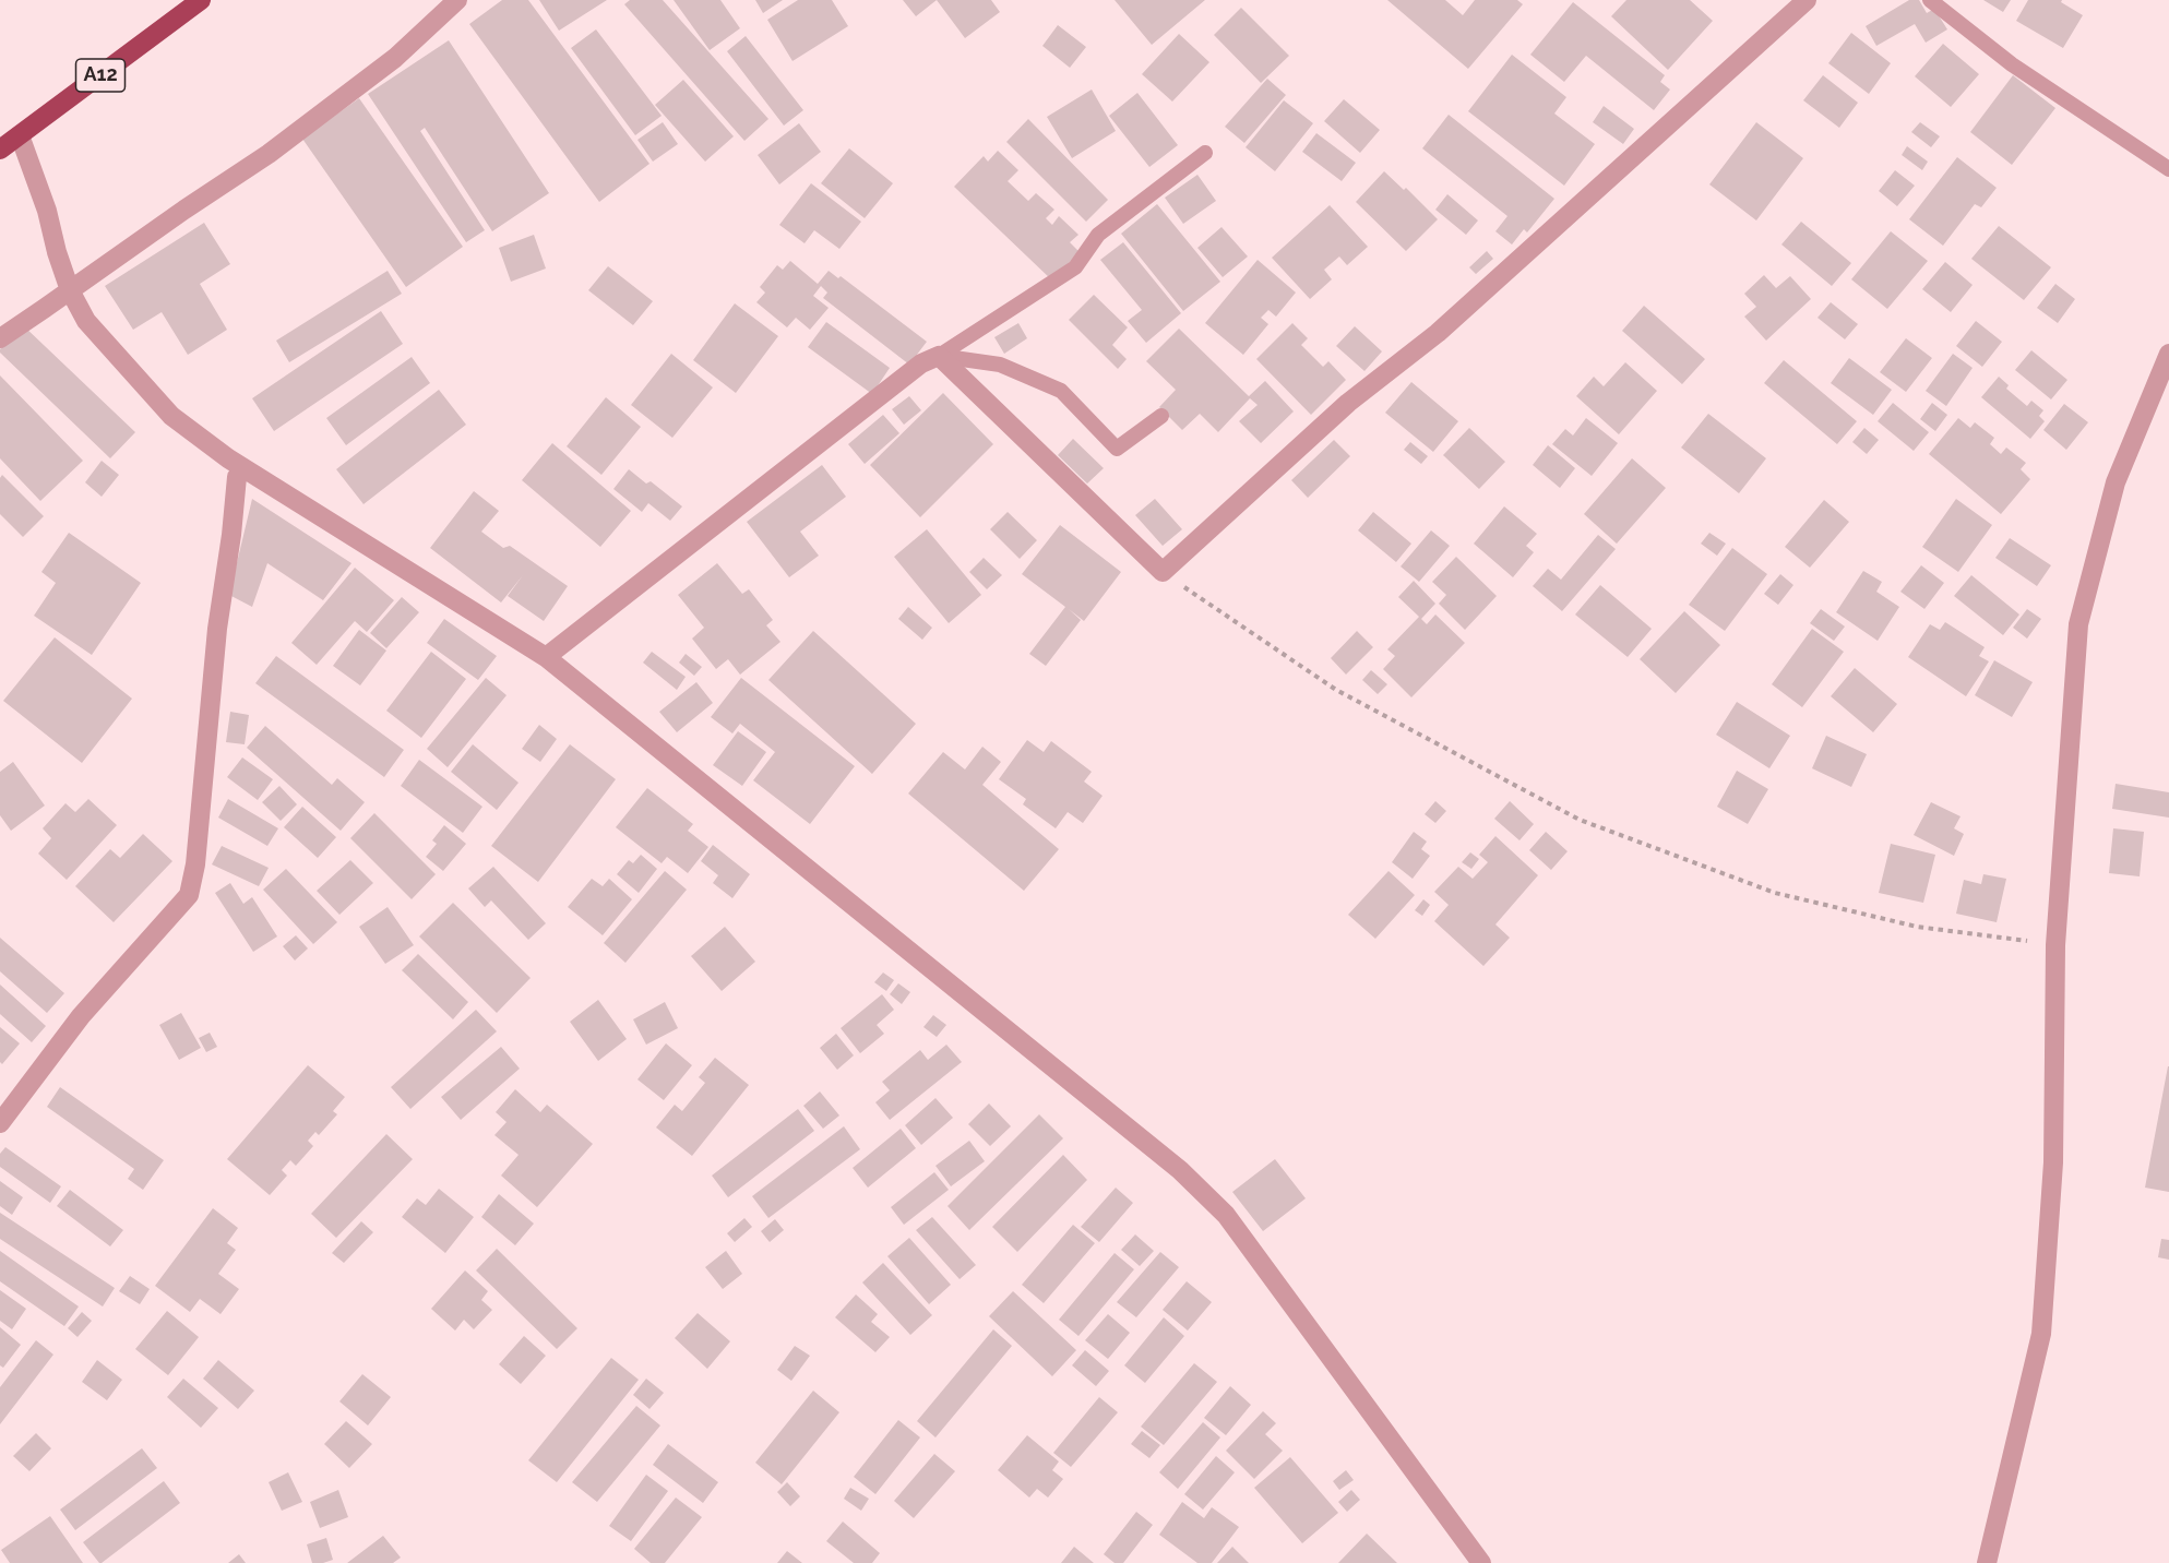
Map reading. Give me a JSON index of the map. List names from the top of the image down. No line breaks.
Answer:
{"streets":{"highway":["A12"]}}
